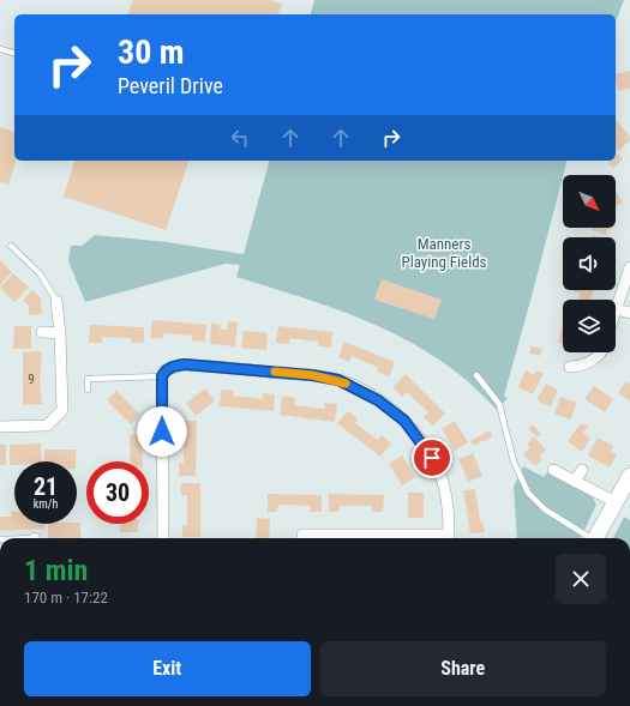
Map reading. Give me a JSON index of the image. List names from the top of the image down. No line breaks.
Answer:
{"parks":["Manners Playing Fields"],"house_numbers":["9"],"north":"bottom right","page":{"turn":["30 m","Peveril Drive"],"speed":"21 km/h","limit":"30","heading":["1 min","170 m · 17:22"],"buttons":["Exit","Share"]}}
